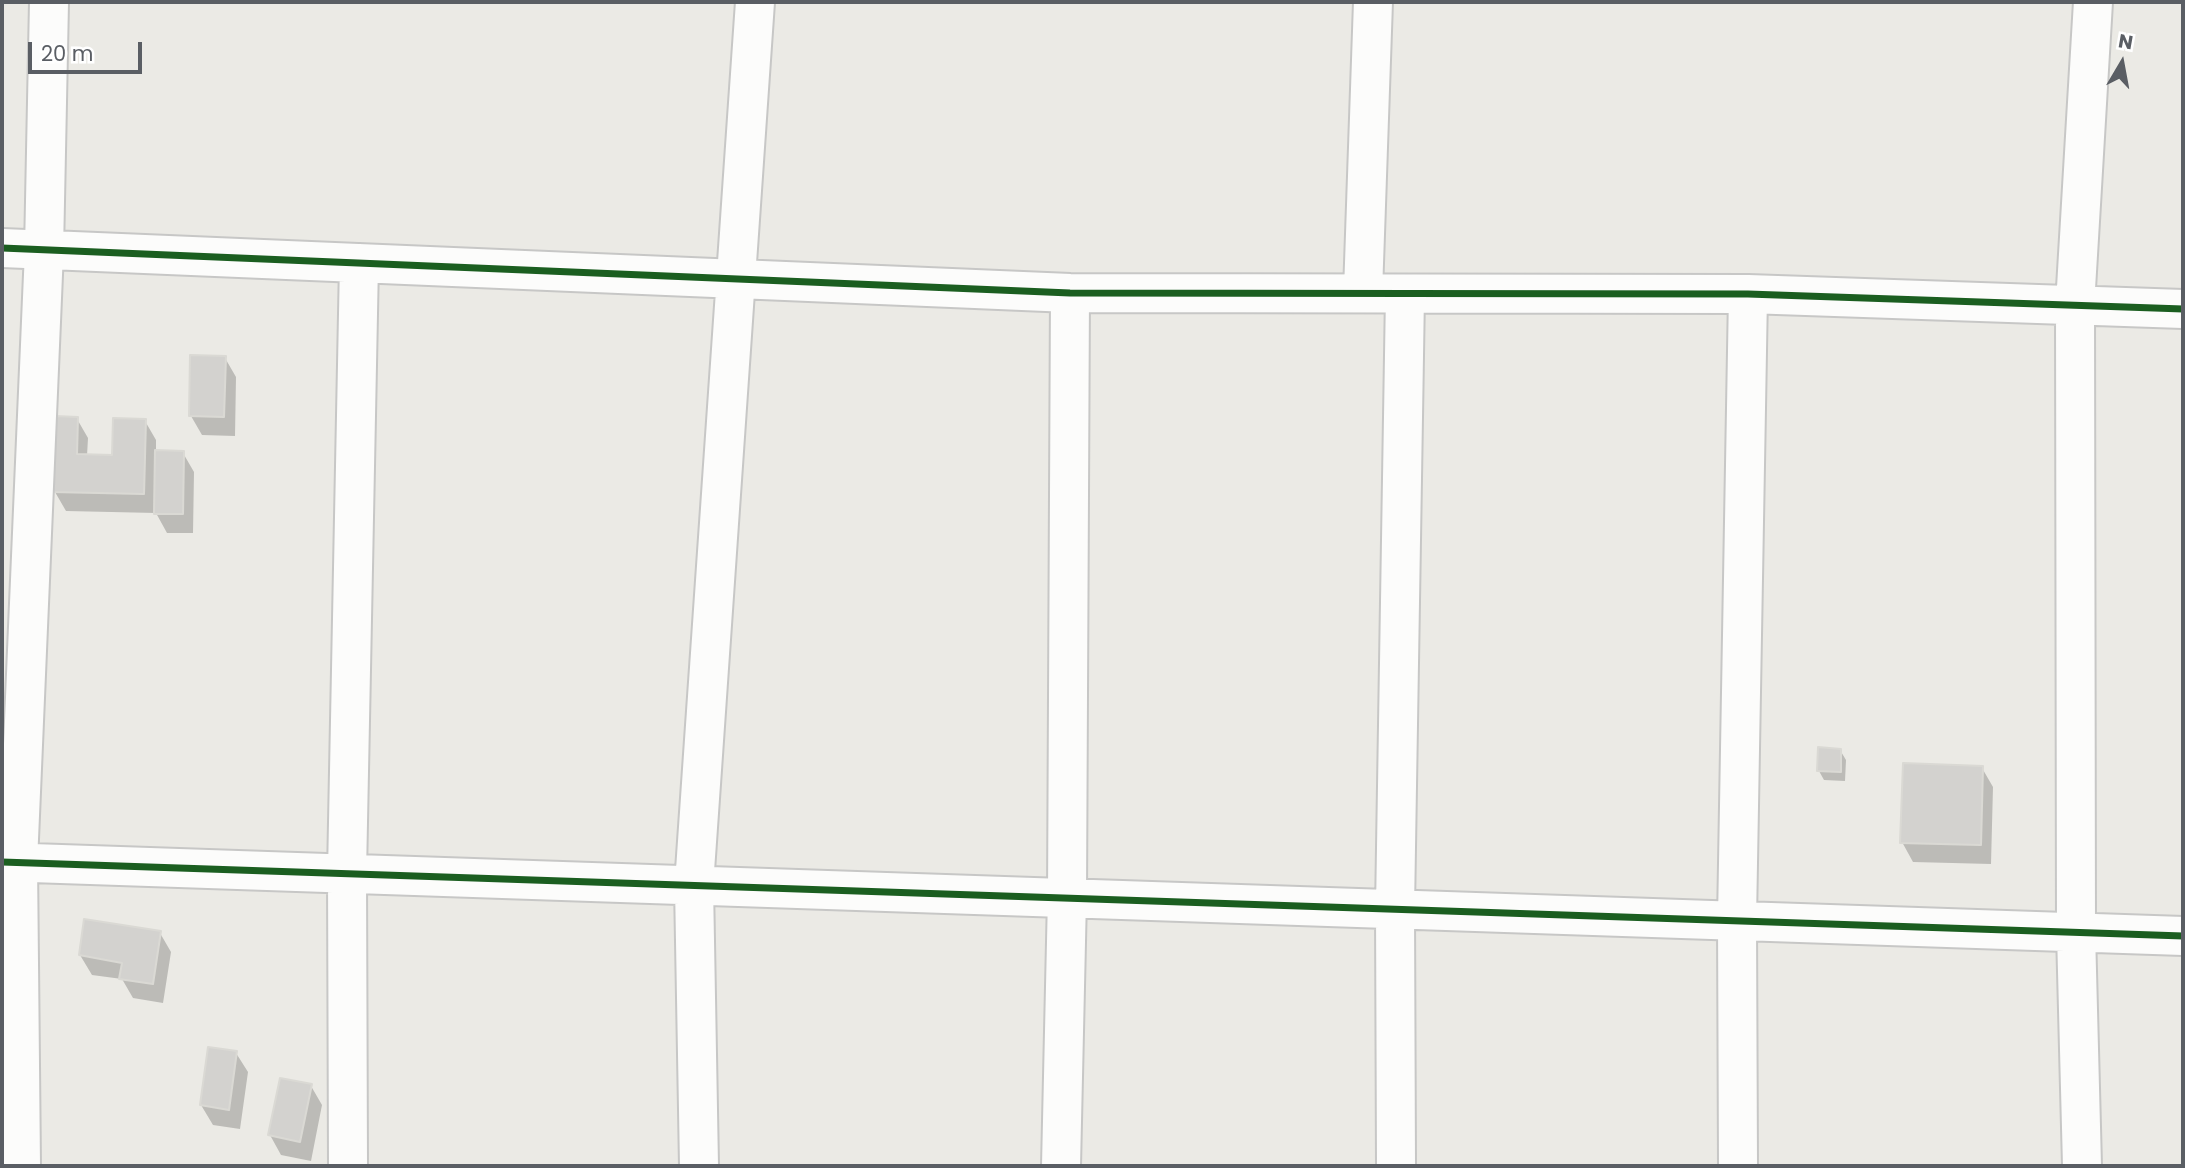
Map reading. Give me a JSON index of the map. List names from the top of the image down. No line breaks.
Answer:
{"scale_bar":"20 m","north":"top"}
